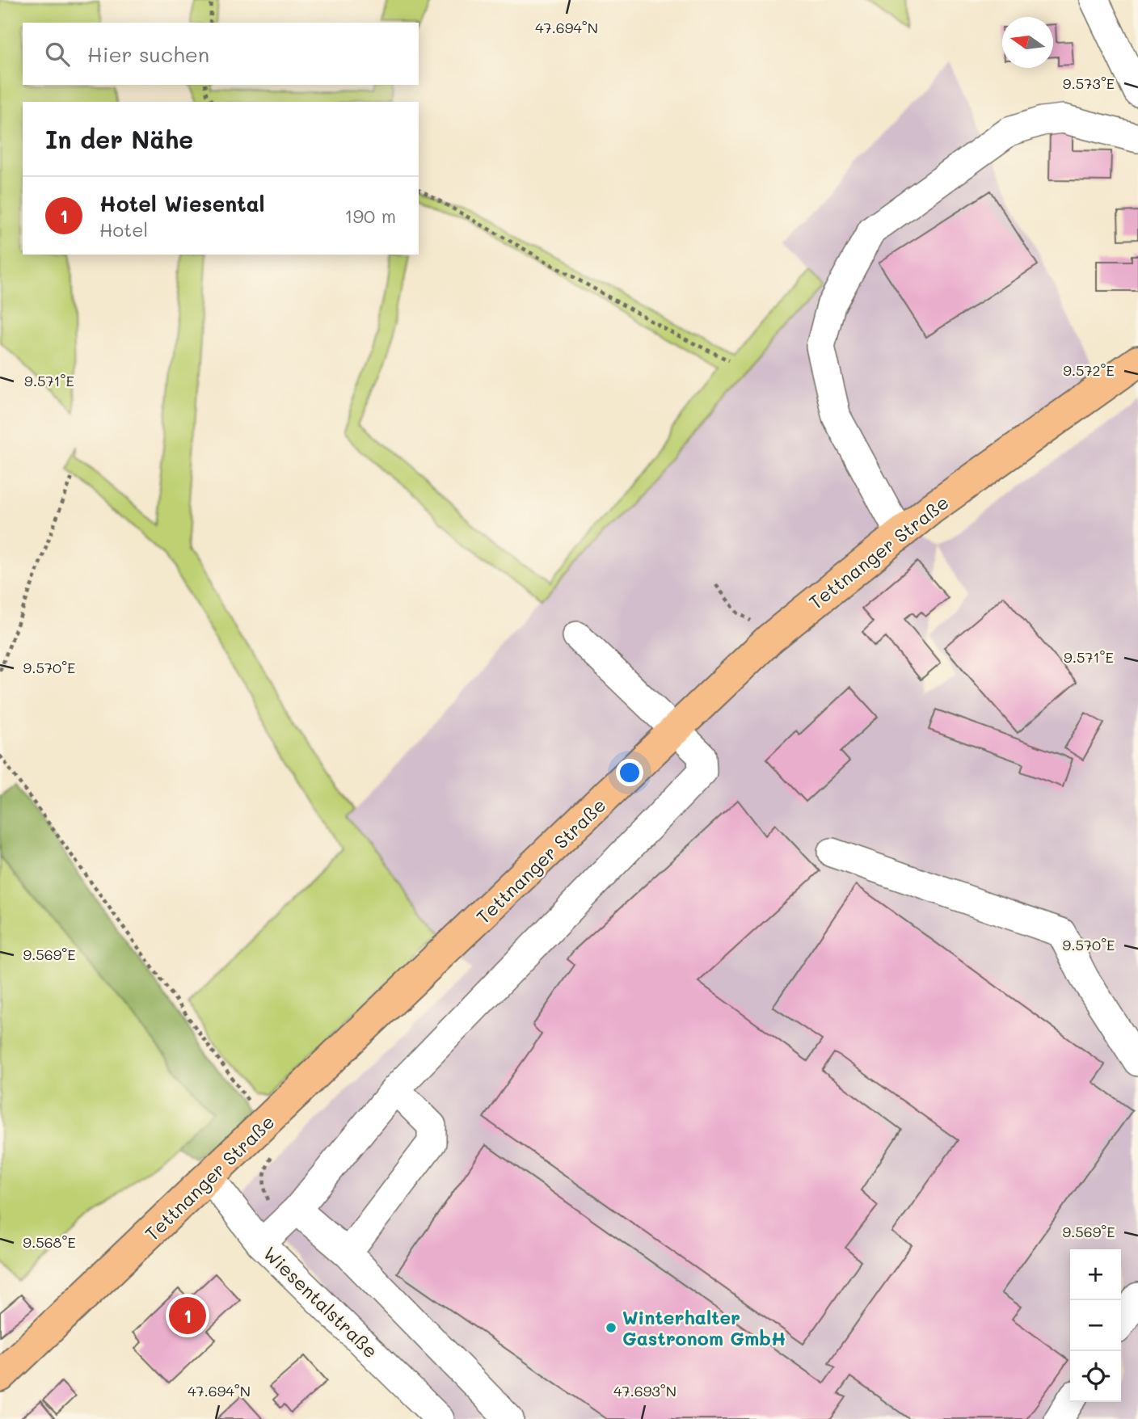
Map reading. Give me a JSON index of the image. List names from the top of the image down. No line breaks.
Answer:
{"streets":{"main road":["Tettnanger Straße"],"street":["Wiesentalstraße"]},"crossings":[["Tettnanger Straße","Wiesentalstraße"]],"places":["Winterhalter Gastronom GmbH"],"north":"left","page":{"search":"Hier suchen","heading":"In der Nähe","list":[{"mark":"1","name":"Hotel Wiesental","note":"Hotel","value":"190 m"}],"map_buttons":["+","−"],"pins":"1"},"coordinates":["47.694°N","9.573°E","9.572°E","9.571°E","9.570°E","9.569°E","9.568°E","47.693°N"]}
